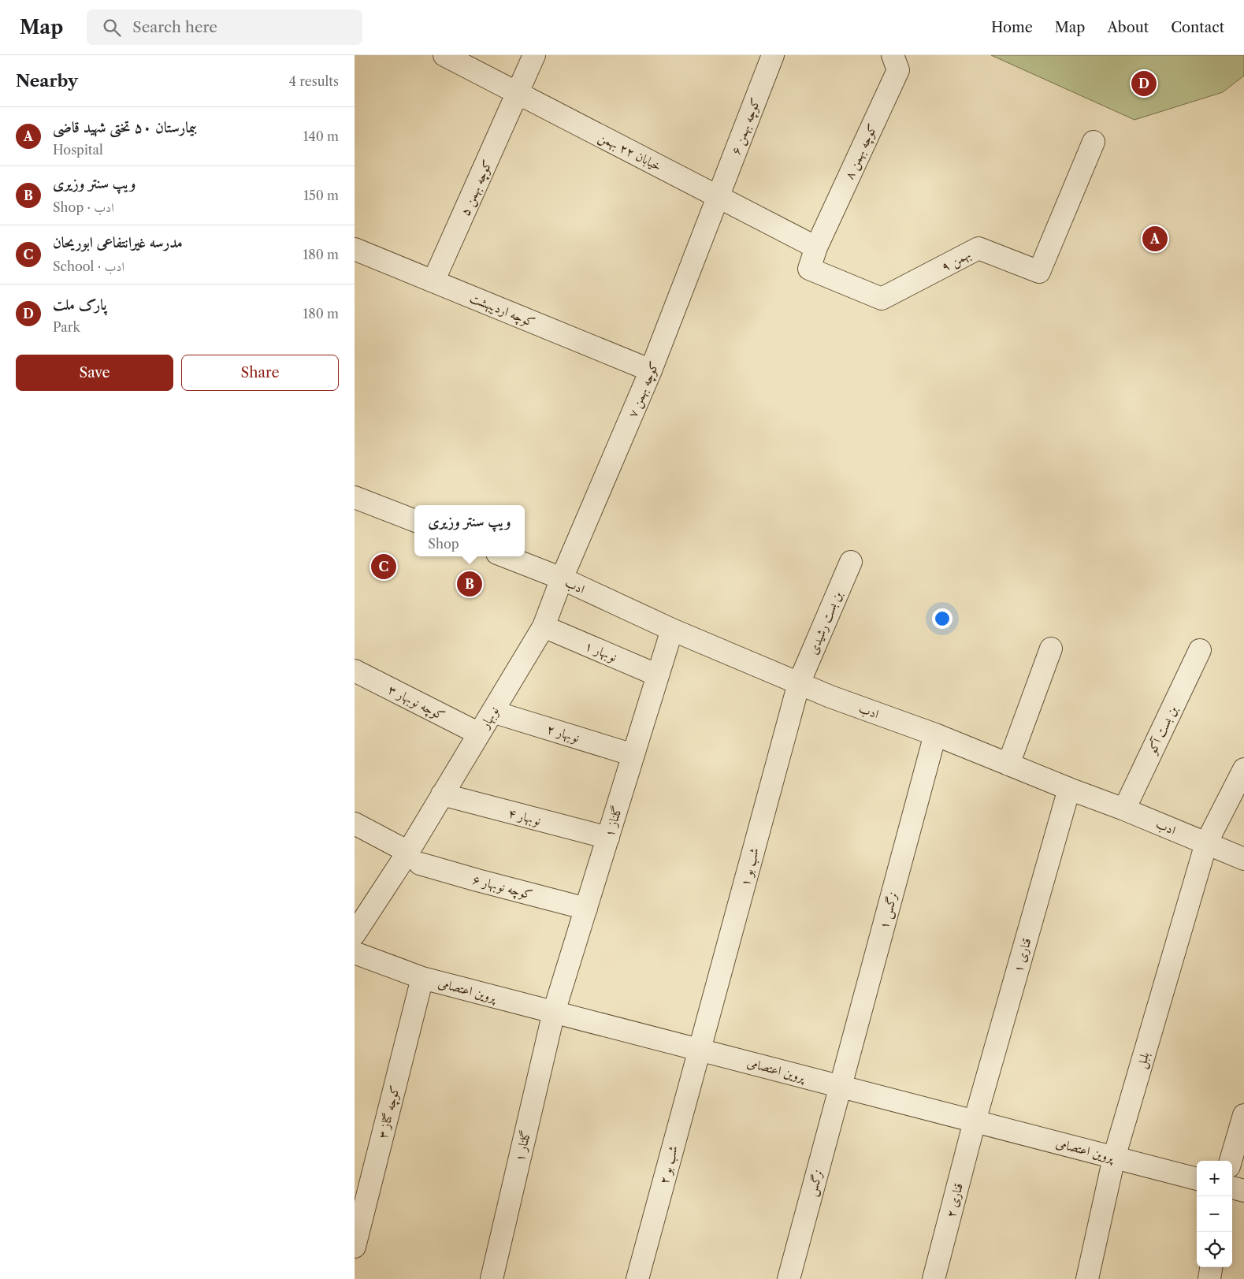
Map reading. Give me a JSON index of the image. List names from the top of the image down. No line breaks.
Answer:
{"streets":{"street":["کوچه بهمن ۶","خیابان ۲۲ بهمن","کوچه بهمن ۸","کوچه بهمن ۵","بهمن ۹","کوچه اردیبهشت","کوچه بهمن ۷","ادب","بن بست رشیدی","نوبهار ۱","کوچه نوبهار ۳","نوبهار","بن بست آکو","نوبهار ۲","نوبهار ۴","گلناز ۱","شب بو ۱","کوچه نوبهار ۶","نرگس ۱","قناری ۱","پروین اعتصامی","بلبل","کوچه گناز ۳","گلنار ۱","شب بو ۲","نرگس","قناری ۲"]},"crossings":[["کوچه بهمن ۶","خیابان ۲۲ بهمن"],["کوچه بهمن ۶","کوچه بهمن ۷"],["خیابان ۲۲ بهمن","کوچه بهمن ۸"],["خیابان ۲۲ بهمن","کوچه بهمن ۵"],["خیابان ۲۲ بهمن","بهمن ۹"],["خیابان ۲۲ بهمن","کوچه بهمن ۷"],["کوچه بهمن ۸","بهمن ۹"],["کوچه بهمن ۵","کوچه اردیبهشت"],["کوچه اردیبهشت","کوچه بهمن ۷"],["کوچه بهمن ۷","ادب"],["کوچه بهمن ۷","نوبهار"],["ادب","بن بست رشیدی"],["ادب","نوبهار"],["ادب","بن بست آکو"],["ادب","گلناز ۱"],["ادب","شب بو ۱"],["ادب","نرگس ۱"],["ادب","قناری ۱"],["ادب","بلبل"],["بن بست رشیدی","شب بو ۱"],["نوبهار ۱","نوبهار"],["نوبهار ۱","گلناز ۱"],["کوچه نوبهار ۳","نوبهار"],["نوبهار","نوبهار ۲"],["نوبهار","نوبهار ۴"],["نوبهار","کوچه نوبهار ۶"],["نوبهار ۲","گلناز ۱"],["نوبهار ۴","گلناز ۱"],["گلناز ۱","کوچه نوبهار ۶"],["گلناز ۱","پروین اعتصامی"],["گلناز ۱","گلنار ۱"],["شب بو ۱","پروین اعتصامی"],["شب بو ۱","شب بو ۲"],["نرگس ۱","پروین اعتصامی"],["نرگس ۱","نرگس"],["قناری ۱","پروین اعتصامی"],["قناری ۱","قناری ۲"],["پروین اعتصامی","بلبل"],["پروین اعتصامی","کوچه گناز ۳"],["پروین اعتصامی","گلنار ۱"],["پروین اعتصامی","شب بو ۲"],["پروین اعتصامی","نرگس"],["پروین اعتصامی","قناری ۲"]],"page":{"header":"Map","search":"Search here","nav":["Home","Map","About","Contact"],"heading":["Nearby","4 results"],"pins":["D","A","C","B"],"list":[{"mark":"A","name":"بیمارستان ۵۰ تختی شهید قاضی","note":"Hospital","value":"140 m"},{"mark":"B","name":"ویپ سنتر وزیری","note":"Shop · ادب","value":"150 m"},{"mark":"C","name":"مدرسه غیرانتفاعی ابوریحان","note":"School · ادب","value":"180 m"},{"mark":"D","name":"پارک ملت","note":"Park","value":"180 m"}],"buttons":["Save","Share"],"popup":["ویپ سنتر وزیری","Shop"],"map_buttons":["+","−"]}}
